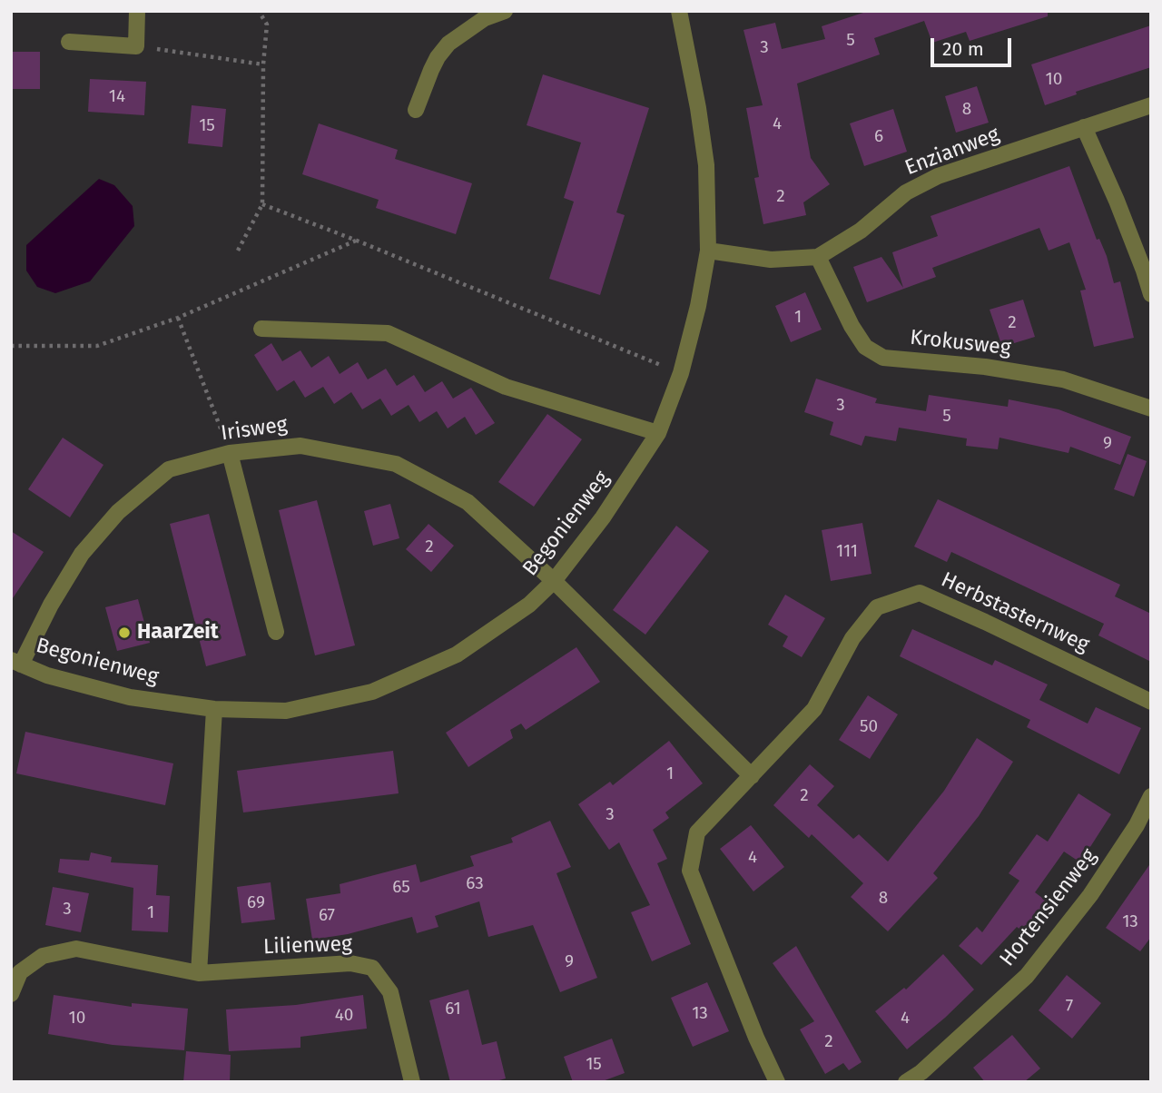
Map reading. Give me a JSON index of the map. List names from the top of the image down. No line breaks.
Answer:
{"streets":{"street":["Enzianweg","Krokusweg","Irisweg","Begonienweg","Herbstasternweg","Hortensienweg","Lilienweg"]},"crossings":[["Enzianweg","Krokusweg"],["Irisweg","Begonienweg"]],"places":["HaarZeit"],"house_numbers":["5","3","10","14","8","4","15","6","2","1","2","3","5","9","2","111","50","1","2","3","4","63","65","8","69","3","1","67","13","9","7","61","13","40","10","4","2","15"],"scale_bar":"20 m"}
